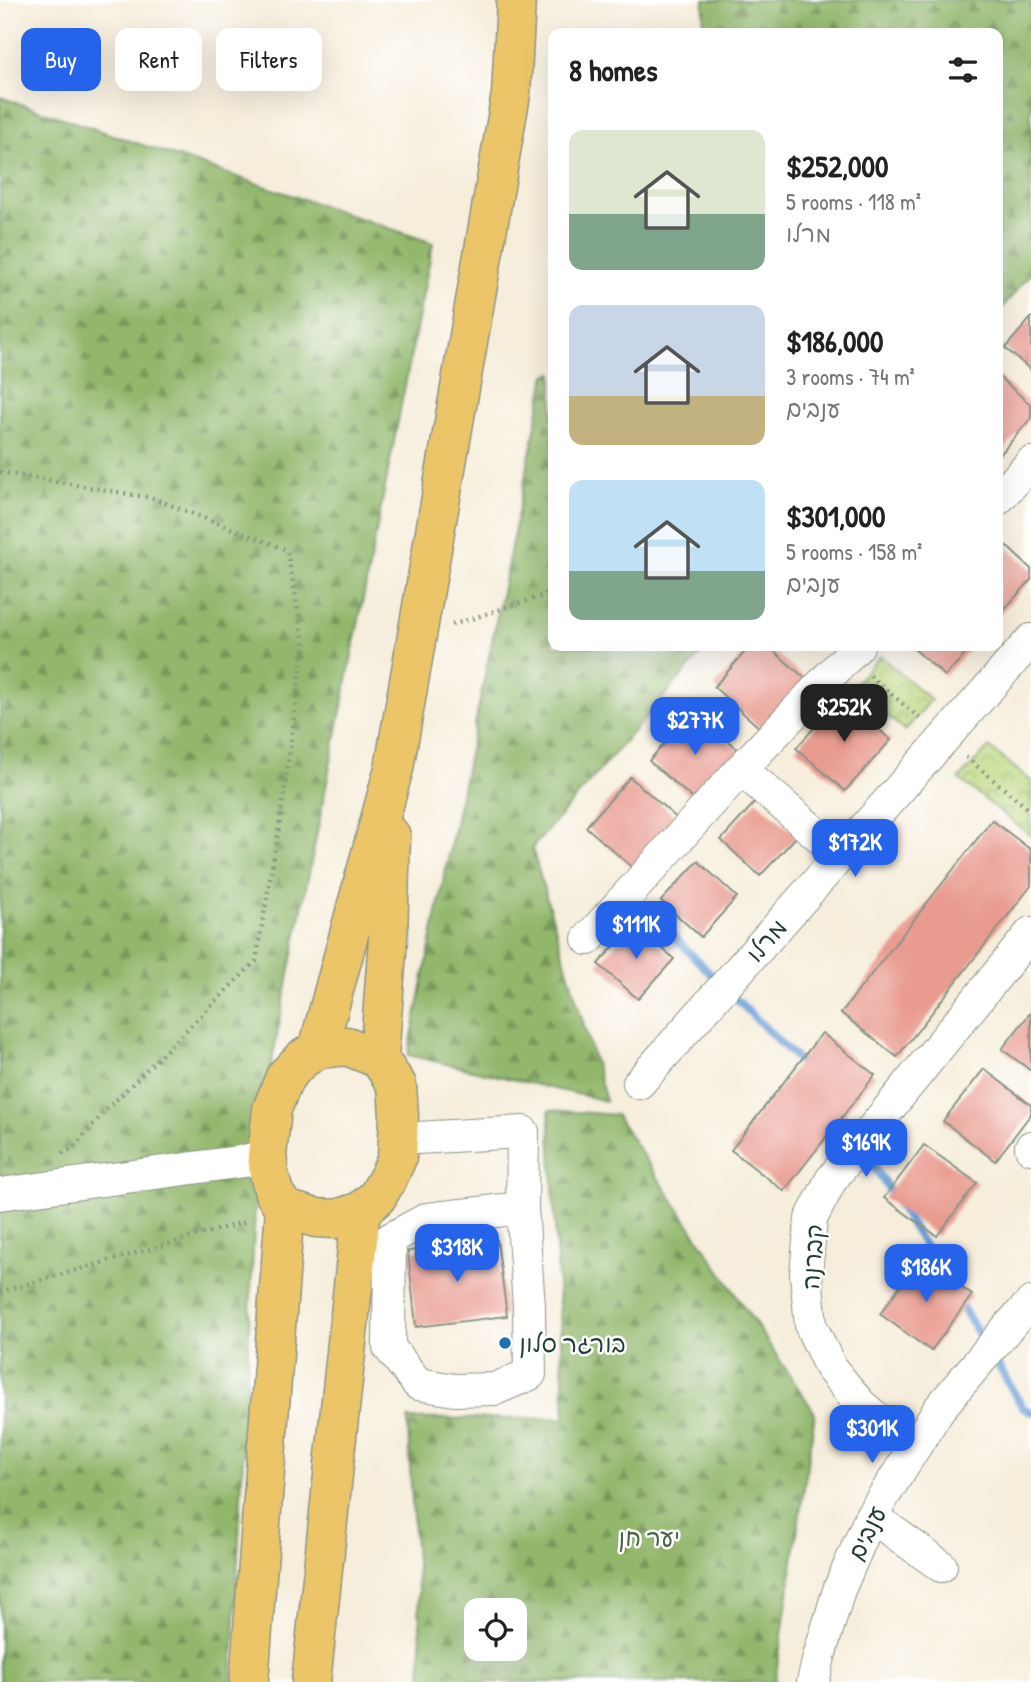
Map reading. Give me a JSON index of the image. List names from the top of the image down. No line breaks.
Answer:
{"streets":{"street":["מרלו","קברנה","ענבים"]},"crossings":[["קברנה","ענבים"]],"parks":["יער חן"],"places":["בורגר סלון"],"page":{"chip":["Buy","Rent","Filters"],"heading":"8 homes","list":[{"name":"$252,000","note":"5 rooms · 118 m² · מרלו"},{"name":"$186,000","note":"3 rooms · 74 m² · ענבים"},{"name":"$301,000","note":"5 rooms · 158 m² · ענבים"}],"price":["$252K","$277K","$172K","$111K","$169K","$318K","$186K","$301K"]}}
